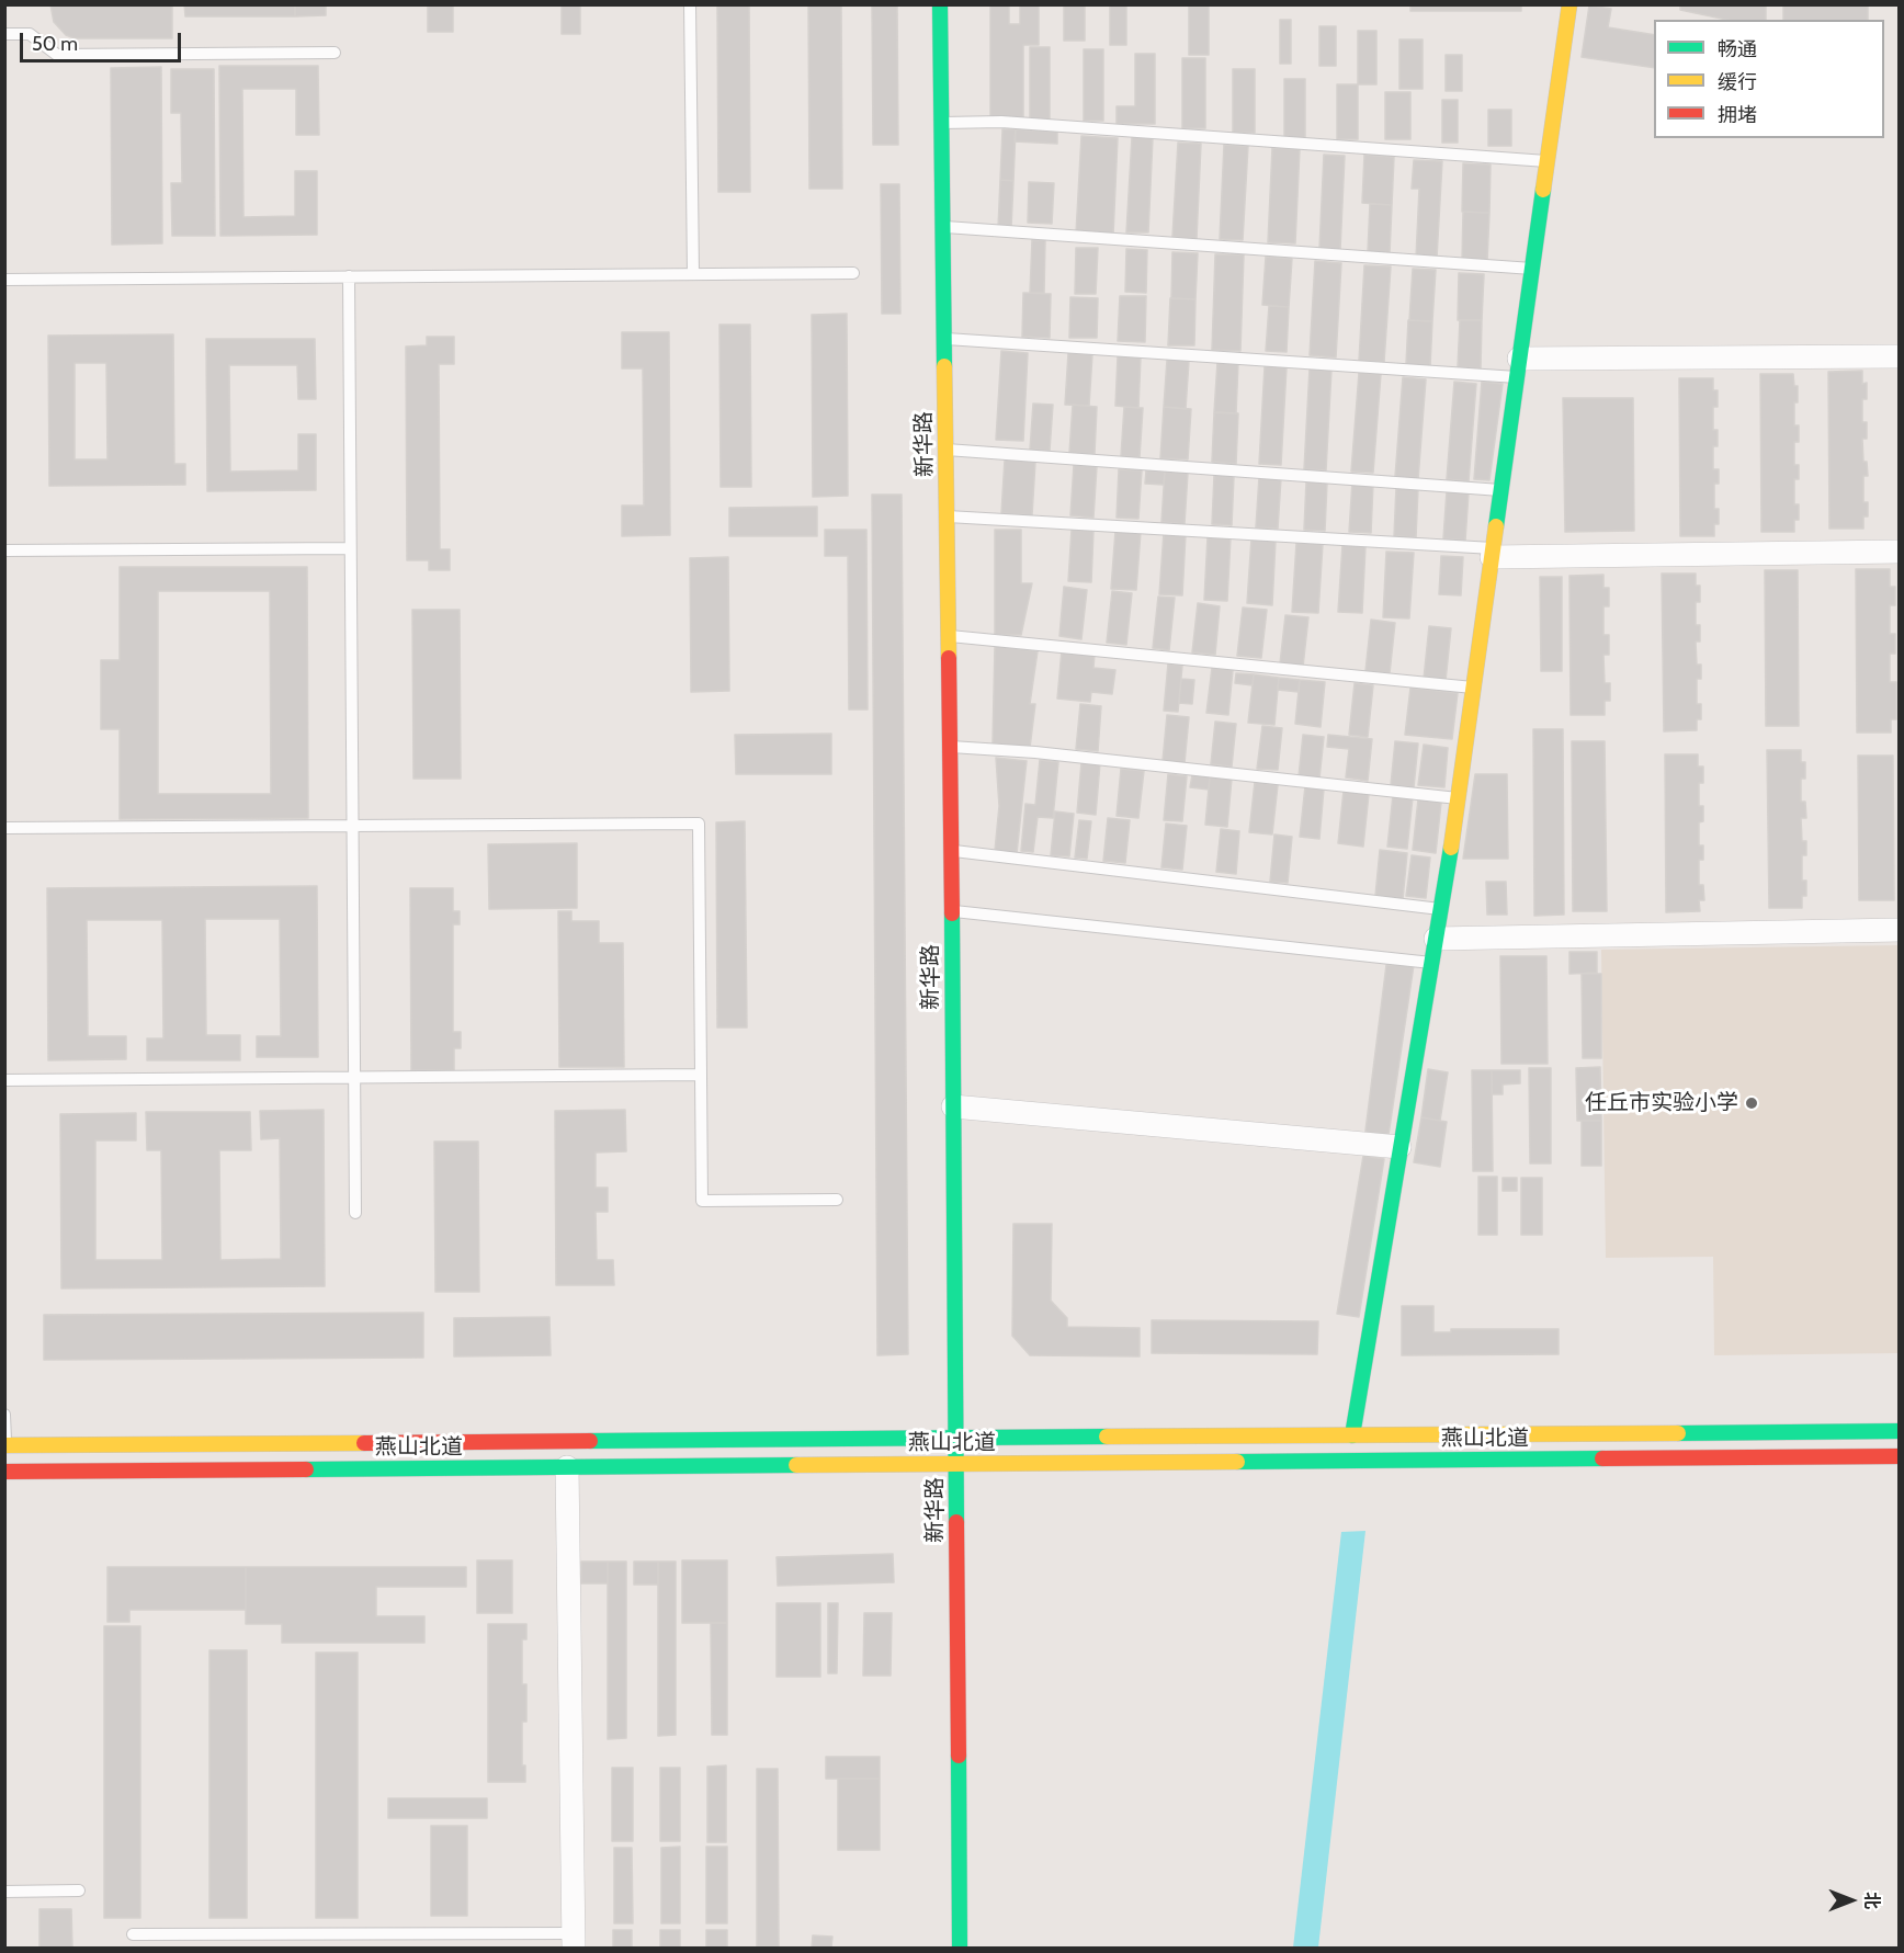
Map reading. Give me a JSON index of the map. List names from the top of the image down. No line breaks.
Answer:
{"streets":{"main road":["新华路","燕山北道"]},"crossings":[["新华路","燕山北道"]],"places":["任丘市实验小学"],"legend":["畅通","缓行","拥堵"],"scale_bar":"50 m","north":"right"}
